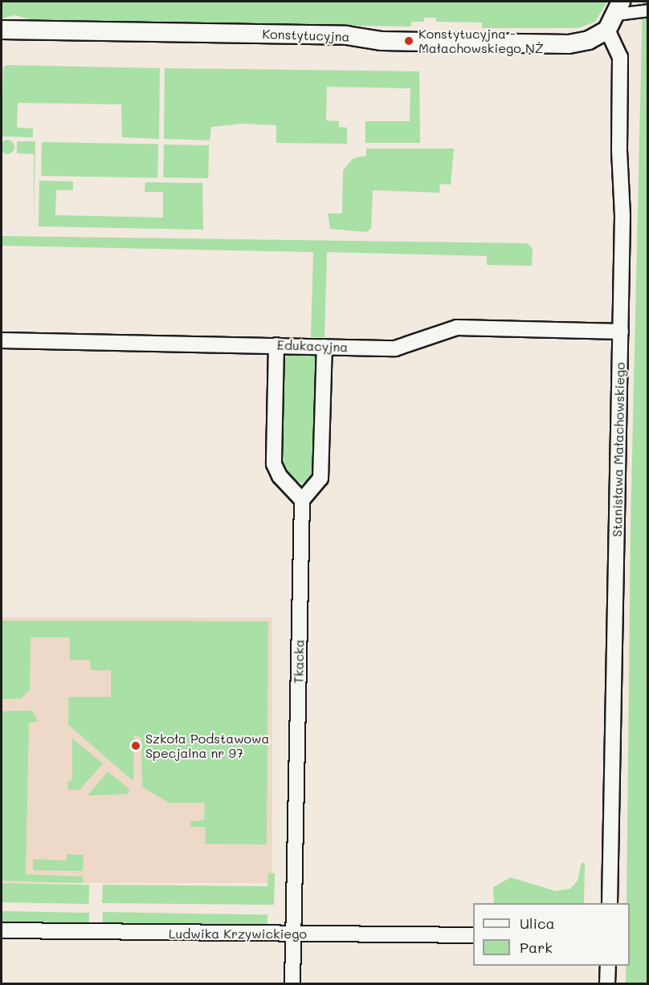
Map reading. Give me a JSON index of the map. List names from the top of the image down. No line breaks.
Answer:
{"streets":{"street":["Konstytucyjna","Edukacyjna","Stanisława Małachowskiego","Tkacka","Ludwika Krzywickiego"]},"crossings":[["Konstytucyjna","Stanisława Małachowskiego"],["Edukacyjna","Stanisława Małachowskiego"],["Tkacka","Ludwika Krzywickiego"]],"places":["Konstytucyjna - Małachowskiego NŻ","Szkoła Podstawowa Specjalna nr 97"],"legend":["Ulica","Park"]}
